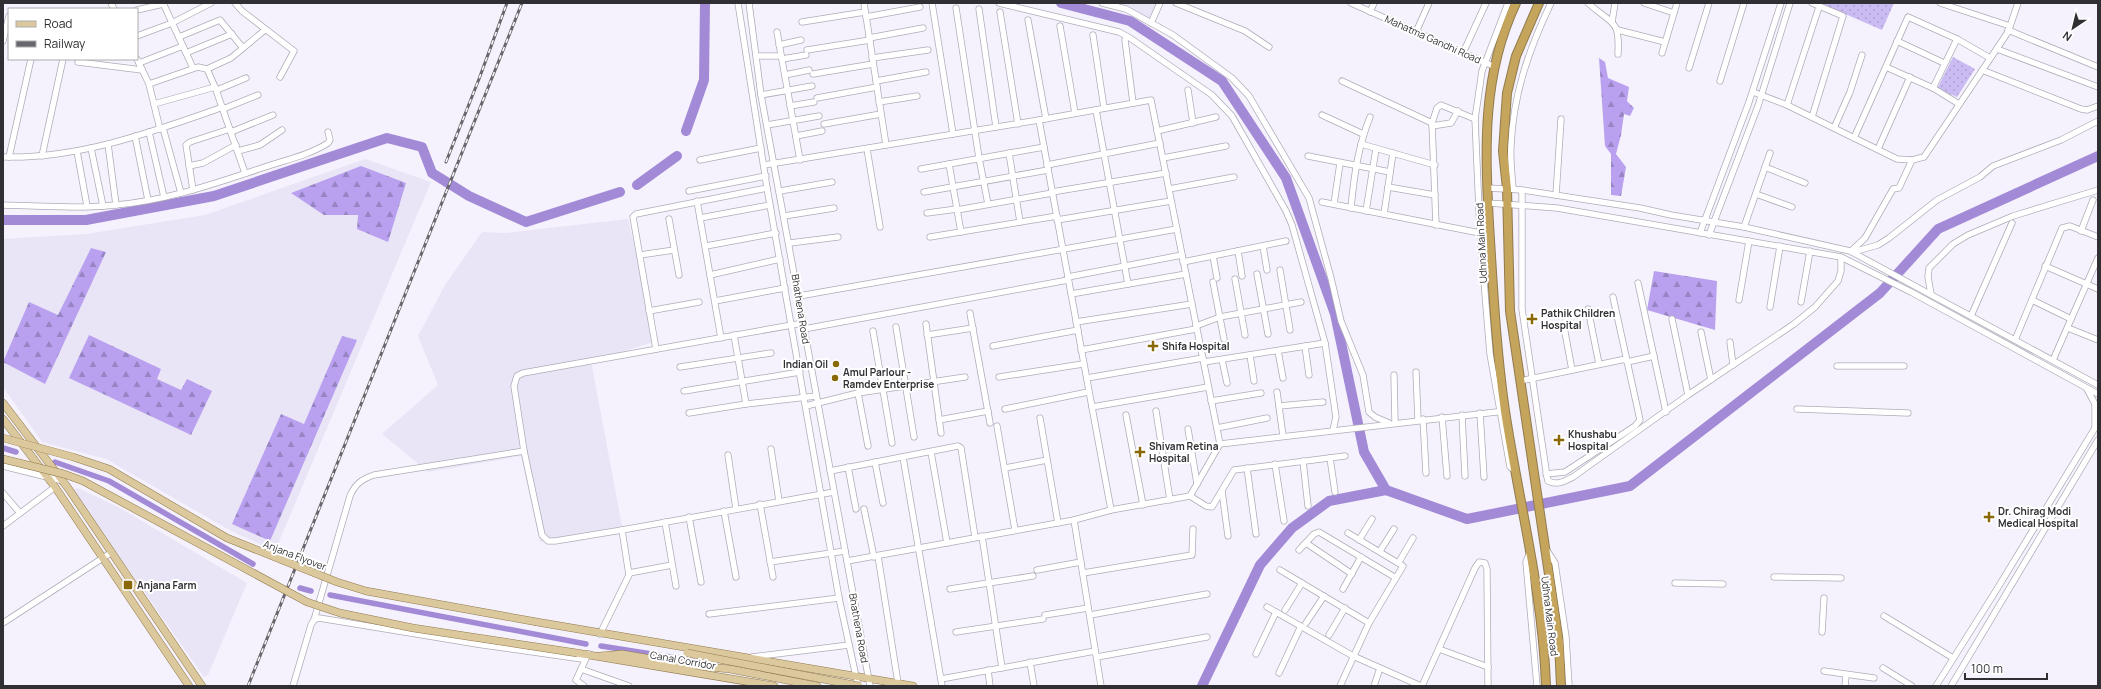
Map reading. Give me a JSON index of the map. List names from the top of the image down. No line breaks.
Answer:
{"streets":{"highway":["Udhna Main Road"],"main road":["Anjana Flyover","Canal Corridor"],"street":["Mahatma Gandhi Road","Bhathena Road"]},"crossings":[["Mahatma Gandhi Road","Udhna Main Road"]],"places":{"health":["Pathik Children Hospital","Shifa Hospital","Khushabu Hospital","Shivam Retina Hospital","Dr. Chirag Modi Medical Hospital"],"other":["Indian Oil","Amul Parlour - Ramdev Enterprise"],"transit":["Anjana Farm"]},"legend":["Road","Railway"],"scale_bar":"100 m","north":"bottom left"}
